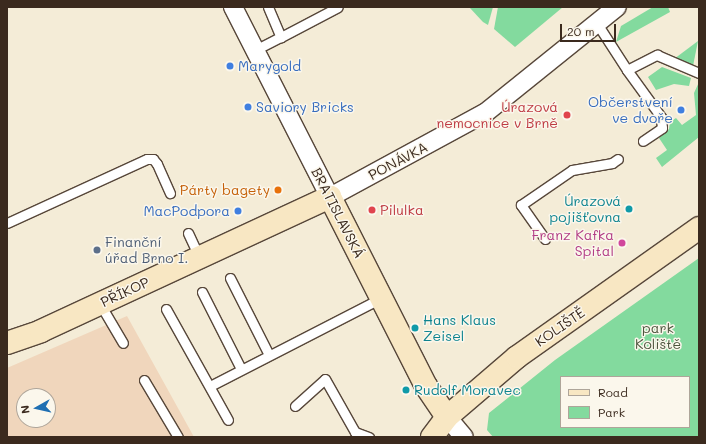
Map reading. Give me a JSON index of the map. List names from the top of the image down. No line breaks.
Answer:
{"streets":{"street":["PONÁVKA","BRATISLAVSKÁ","PŘÍKOP","KOLIŠTĚ"]},"crossings":[["PONÁVKA","BRATISLAVSKÁ"],["PONÁVKA","PŘÍKOP"],["BRATISLAVSKÁ","PŘÍKOP"],["BRATISLAVSKÁ","KOLIŠTĚ"]],"parks":["park Koliště"],"places":["Marygold","Saviory Bricks","Občerstvení ve dvoře","Úrazová nemocnice v Brně","Párty bagety","Úrazová pojišťovna","Pilulka","MacPodpora","Franz Kafka Spital","Finanční úřad Brno I.","Hans Klaus Zeisel","Rudolf Moravec"],"legend":["Road","Park"],"scale_bar":"20 m","north":"left"}
